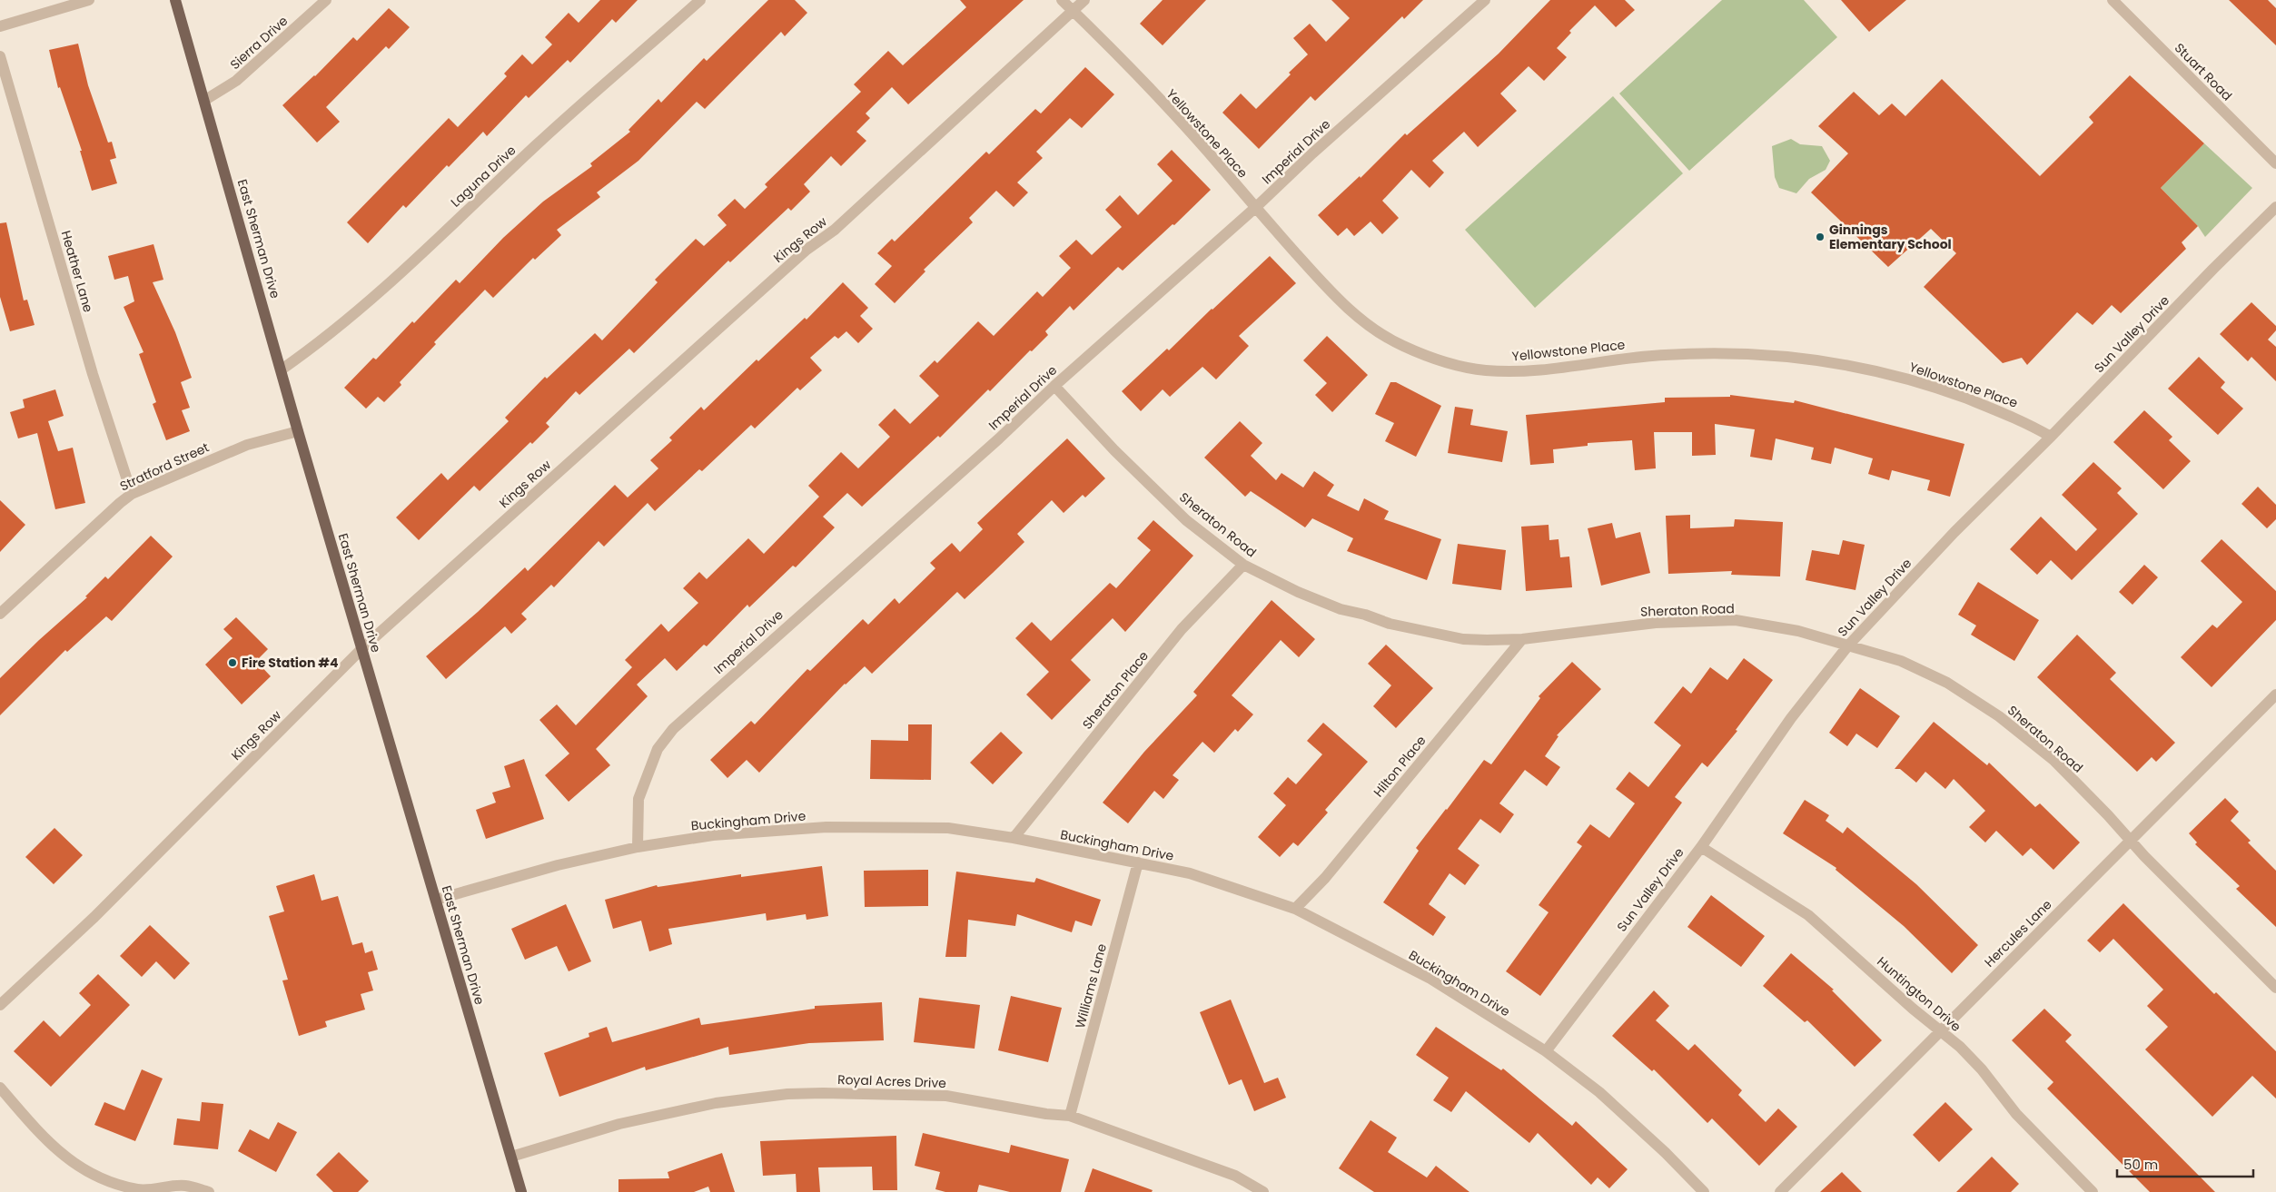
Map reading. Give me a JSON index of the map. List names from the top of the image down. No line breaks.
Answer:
{"streets":{"main road":["East Sherman Drive"],"street":["Sierra Drive","Stuart Road","Yellowstone Place","Imperial Drive","Laguna Drive","Kings Row","Heather Lane","Sun Valley Drive","Stratford Street","Sheraton Road","Sheraton Place","Hilton Place","Buckingham Drive","Hercules Lane","Williams Lane","Huntington Drive","Royal Acres Drive"]},"crossings":[["Sierra Drive","East Sherman Drive"],["Yellowstone Place","Imperial Drive"],["Yellowstone Place","Kings Row"],["Yellowstone Place","Sun Valley Drive"],["Imperial Drive","Sheraton Road"],["Imperial Drive","Buckingham Drive"],["Laguna Drive","East Sherman Drive"],["East Sherman Drive","Kings Row"],["East Sherman Drive","Stratford Street"],["East Sherman Drive","Buckingham Drive"],["East Sherman Drive","Royal Acres Drive"],["Heather Lane","Stratford Street"],["Sun Valley Drive","Sheraton Road"],["Sun Valley Drive","Buckingham Drive"],["Sun Valley Drive","Huntington Drive"],["Sheraton Road","Sheraton Place"],["Sheraton Road","Hilton Place"],["Sheraton Road","Hercules Lane"],["Sheraton Place","Buckingham Drive"],["Hilton Place","Buckingham Drive"],["Buckingham Drive","Williams Lane"],["Hercules Lane","Huntington Drive"],["Williams Lane","Royal Acres Drive"]],"places":["Ginnings Elementary School","Fire Station #4"],"scale_bar":"50 m"}
